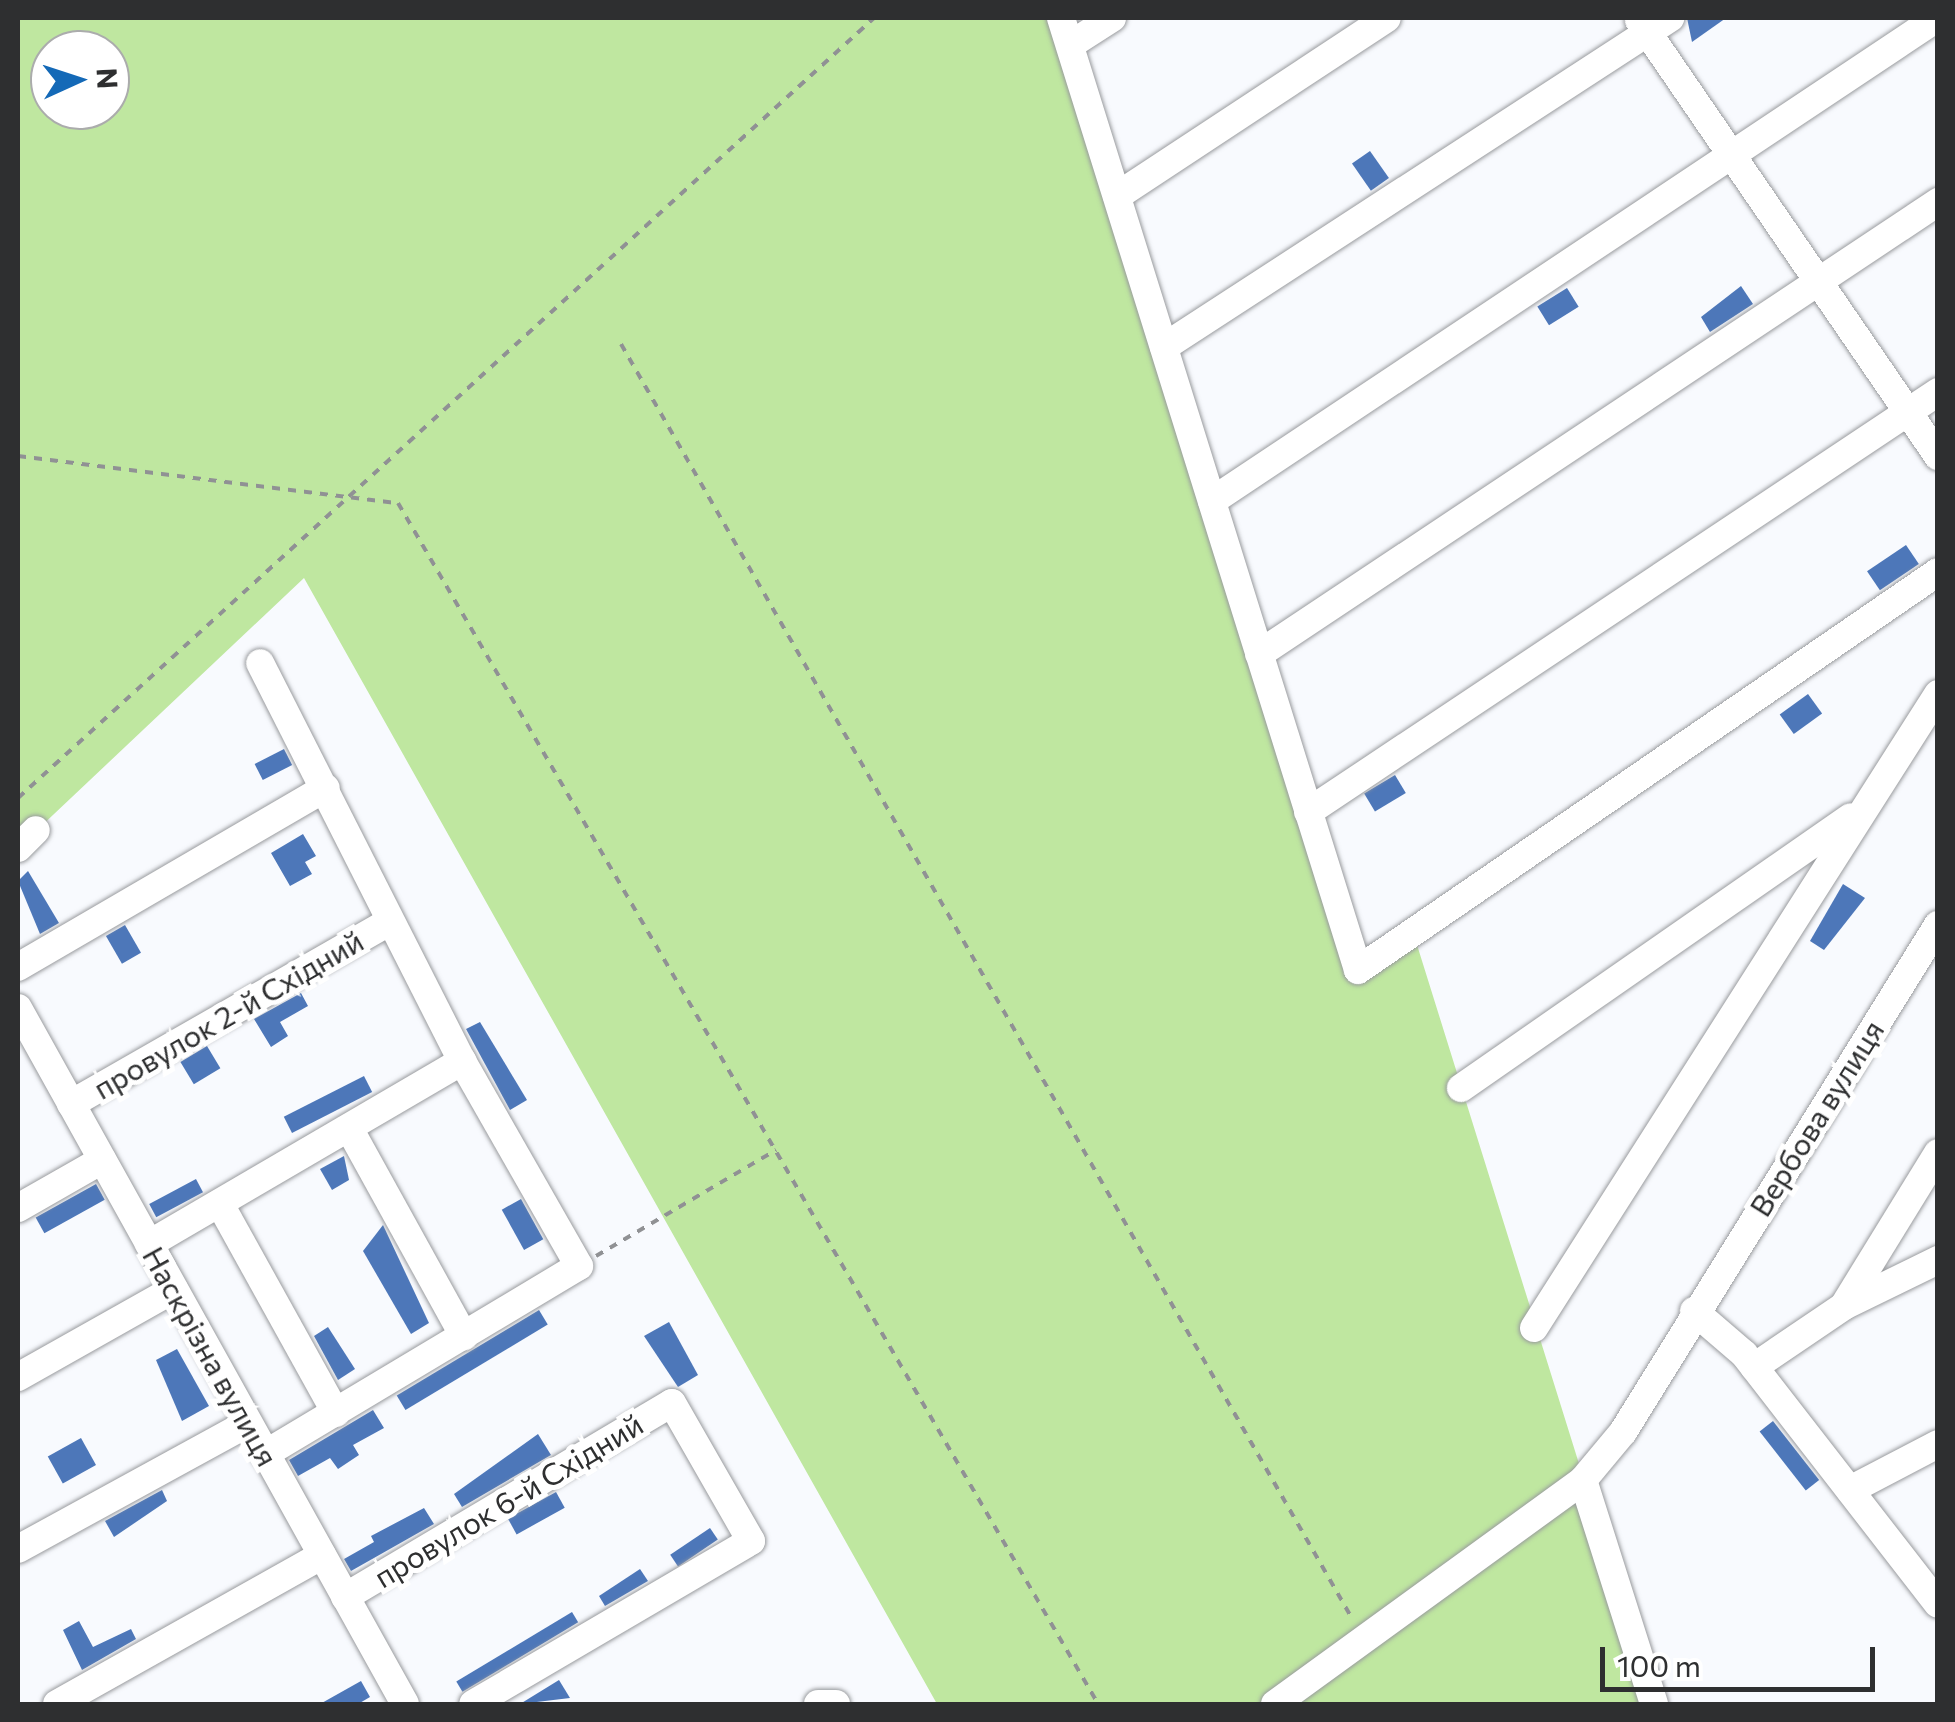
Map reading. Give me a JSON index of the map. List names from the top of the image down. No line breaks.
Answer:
{"streets":{"street":["провулок 2-й Східний","Вербова вулиця","Наскрізна вулиця","провулок 6-й Східний"]},"crossings":[["провулок 2-й Східний","Наскрізна вулиця"],["Наскрізна вулиця","провулок 6-й Східний"]],"scale_bar":"100 m","north":"right"}
